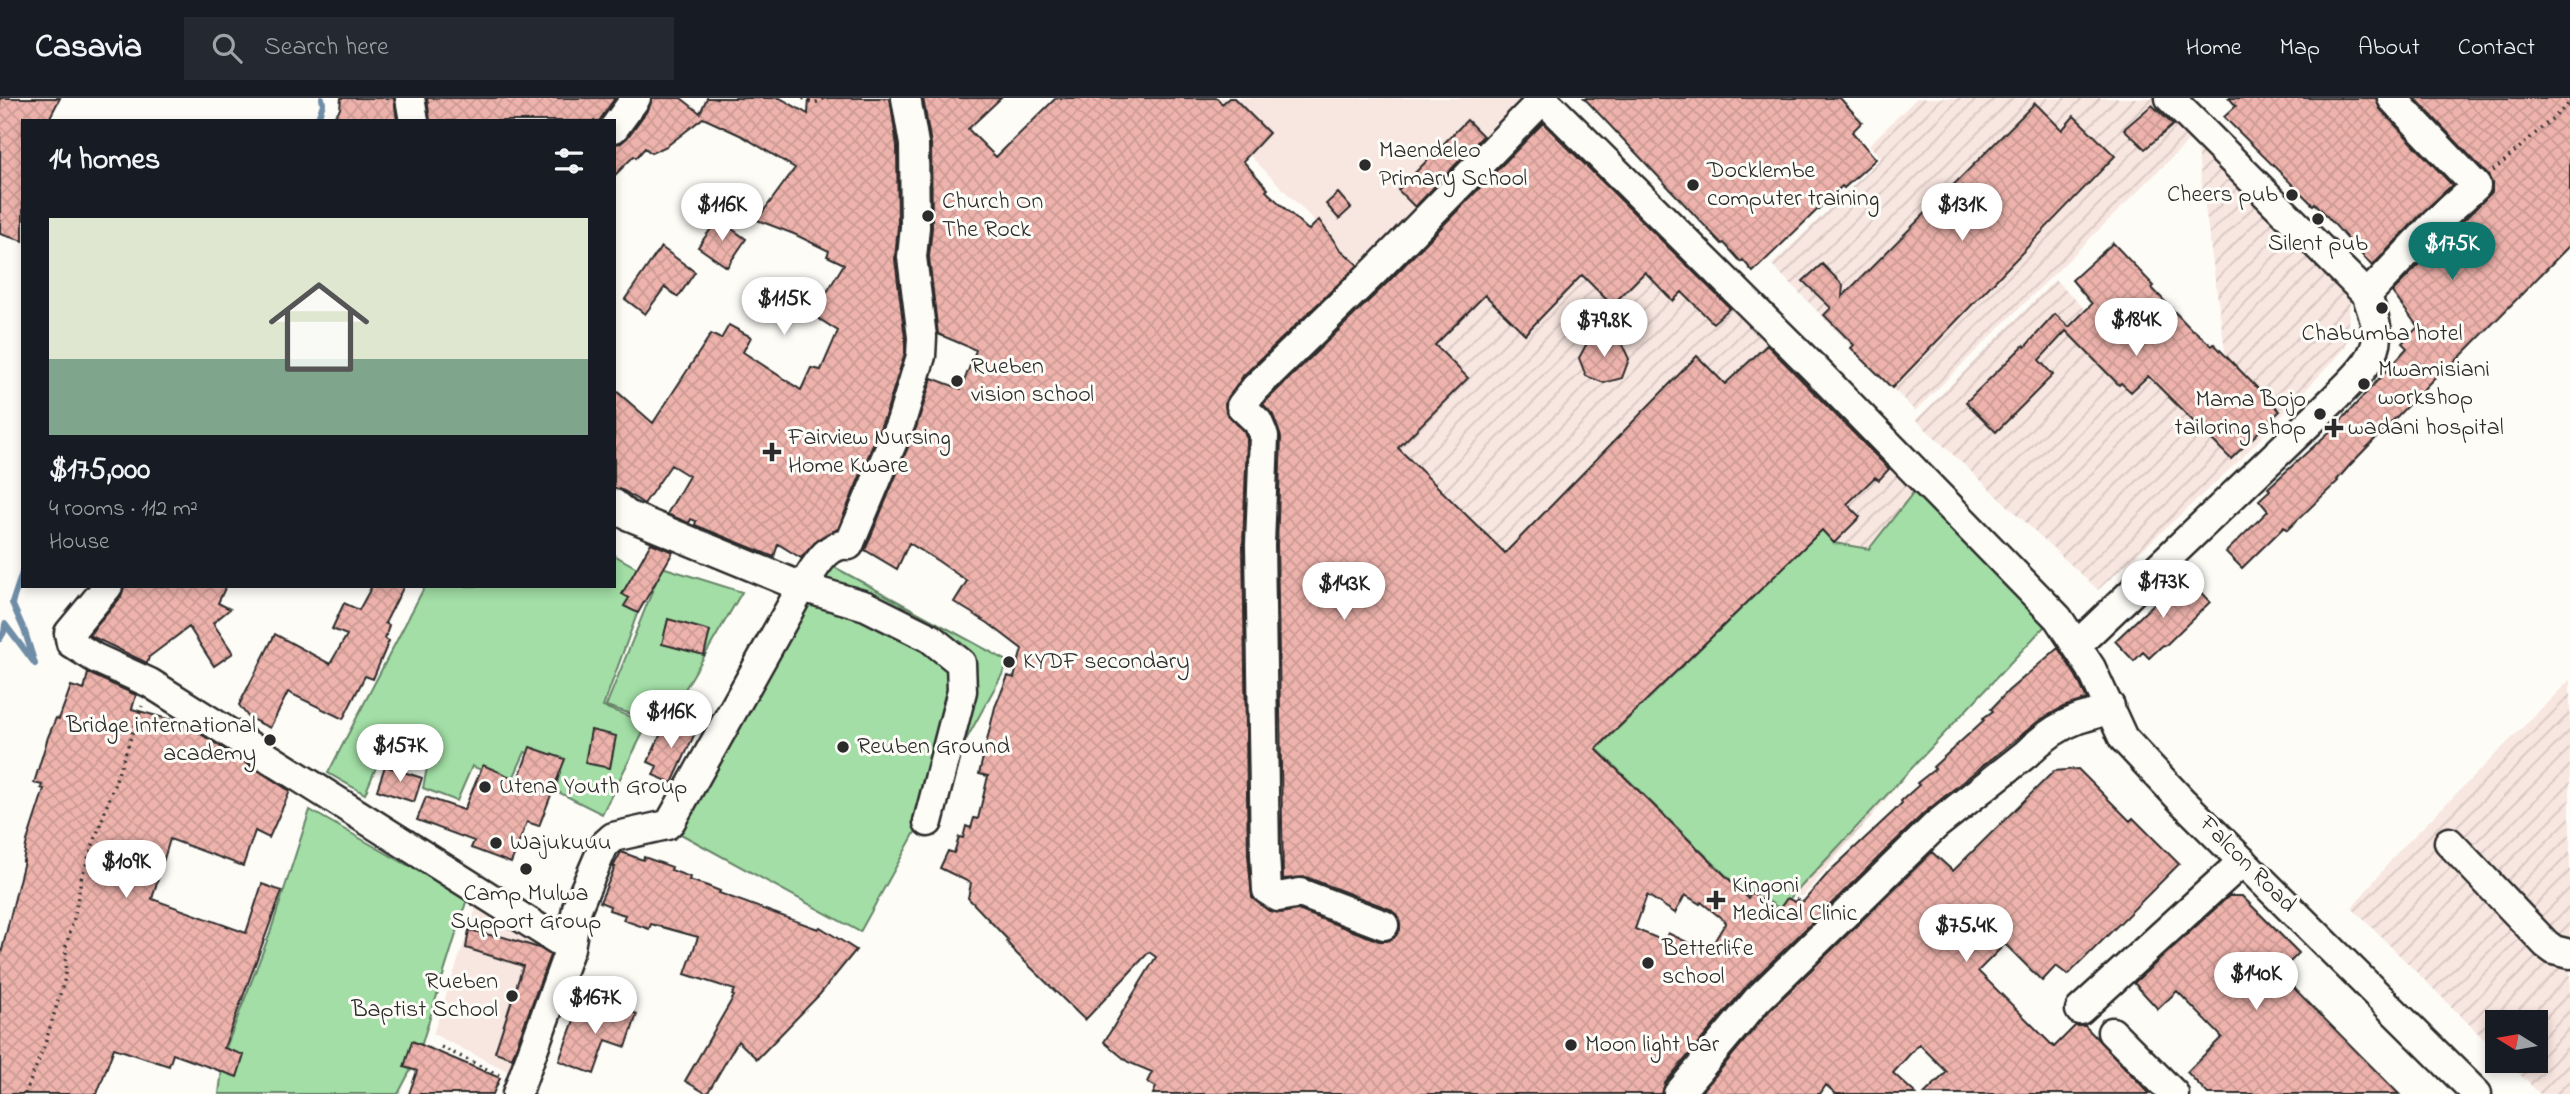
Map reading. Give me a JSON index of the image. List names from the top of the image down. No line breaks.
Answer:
{"streets":{"street":["Falcon Road"]},"places":{"other":["Maendeleo Primary School","Docklembe computer training","Cheers pub","Church On The Rock","Silent pub","Chabumba hotel","Rueben vision school","Mwamisiani workshop","Mama Bojo tailoring shop","KYDF secondary","Bridge international academy","Reuben Ground","Utena Youth Group","Wajukuuu","Camp Mulwa Support Group","Betterlife school","Rueben Baptist School","Moon light bar"],"health":["wadani hospital","Fairview Nursing Home Kware","Kingoni Medical Clinic"]},"north":"left","page":{"header":"Casavia","search":"Search here","nav":["Home","Map","About","Contact"],"heading":"14 homes","price":["$116K","$131K","$175K","$115K","$184K","$79.8K","$173K","$143K","$116K","$157K","$109K","$75.4K","$140K","$167K"],"list":[{"name":"$175,000","note":"4 rooms · 112 m² · House"}]}}
